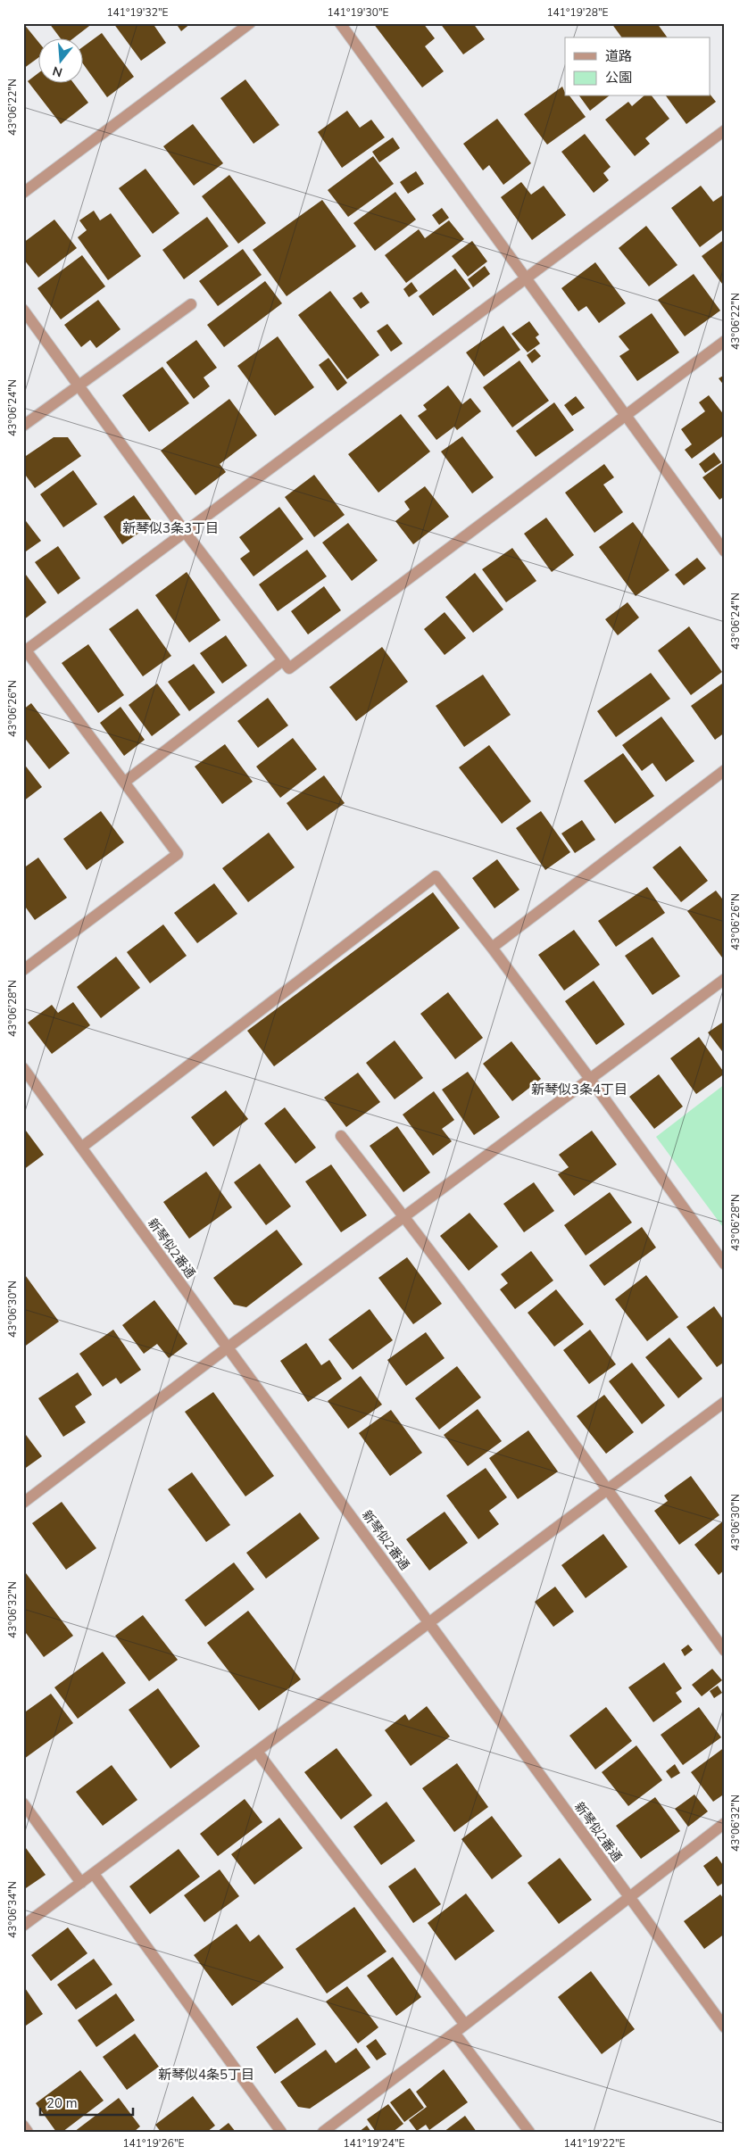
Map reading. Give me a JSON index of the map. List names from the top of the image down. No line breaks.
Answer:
{"streets":{"street":["新琴似2番通"]},"districts":["新琴似3条3丁目","新琴似3条4丁目","新琴似4条5丁目"],"legend":["道路","公園"],"scale_bar":"20 m","north":"bottom","coordinates":["141°19'32\"E","141°19'30\"E","141°19'28\"E","43°06'22\"N","43°06'24\"N","43°06'26\"N","43°06'28\"N","43°06'30\"N","43°06'32\"N","43°06'34\"N","141°19'26\"E","141°19'24\"E","141°19'22\"E"]}
